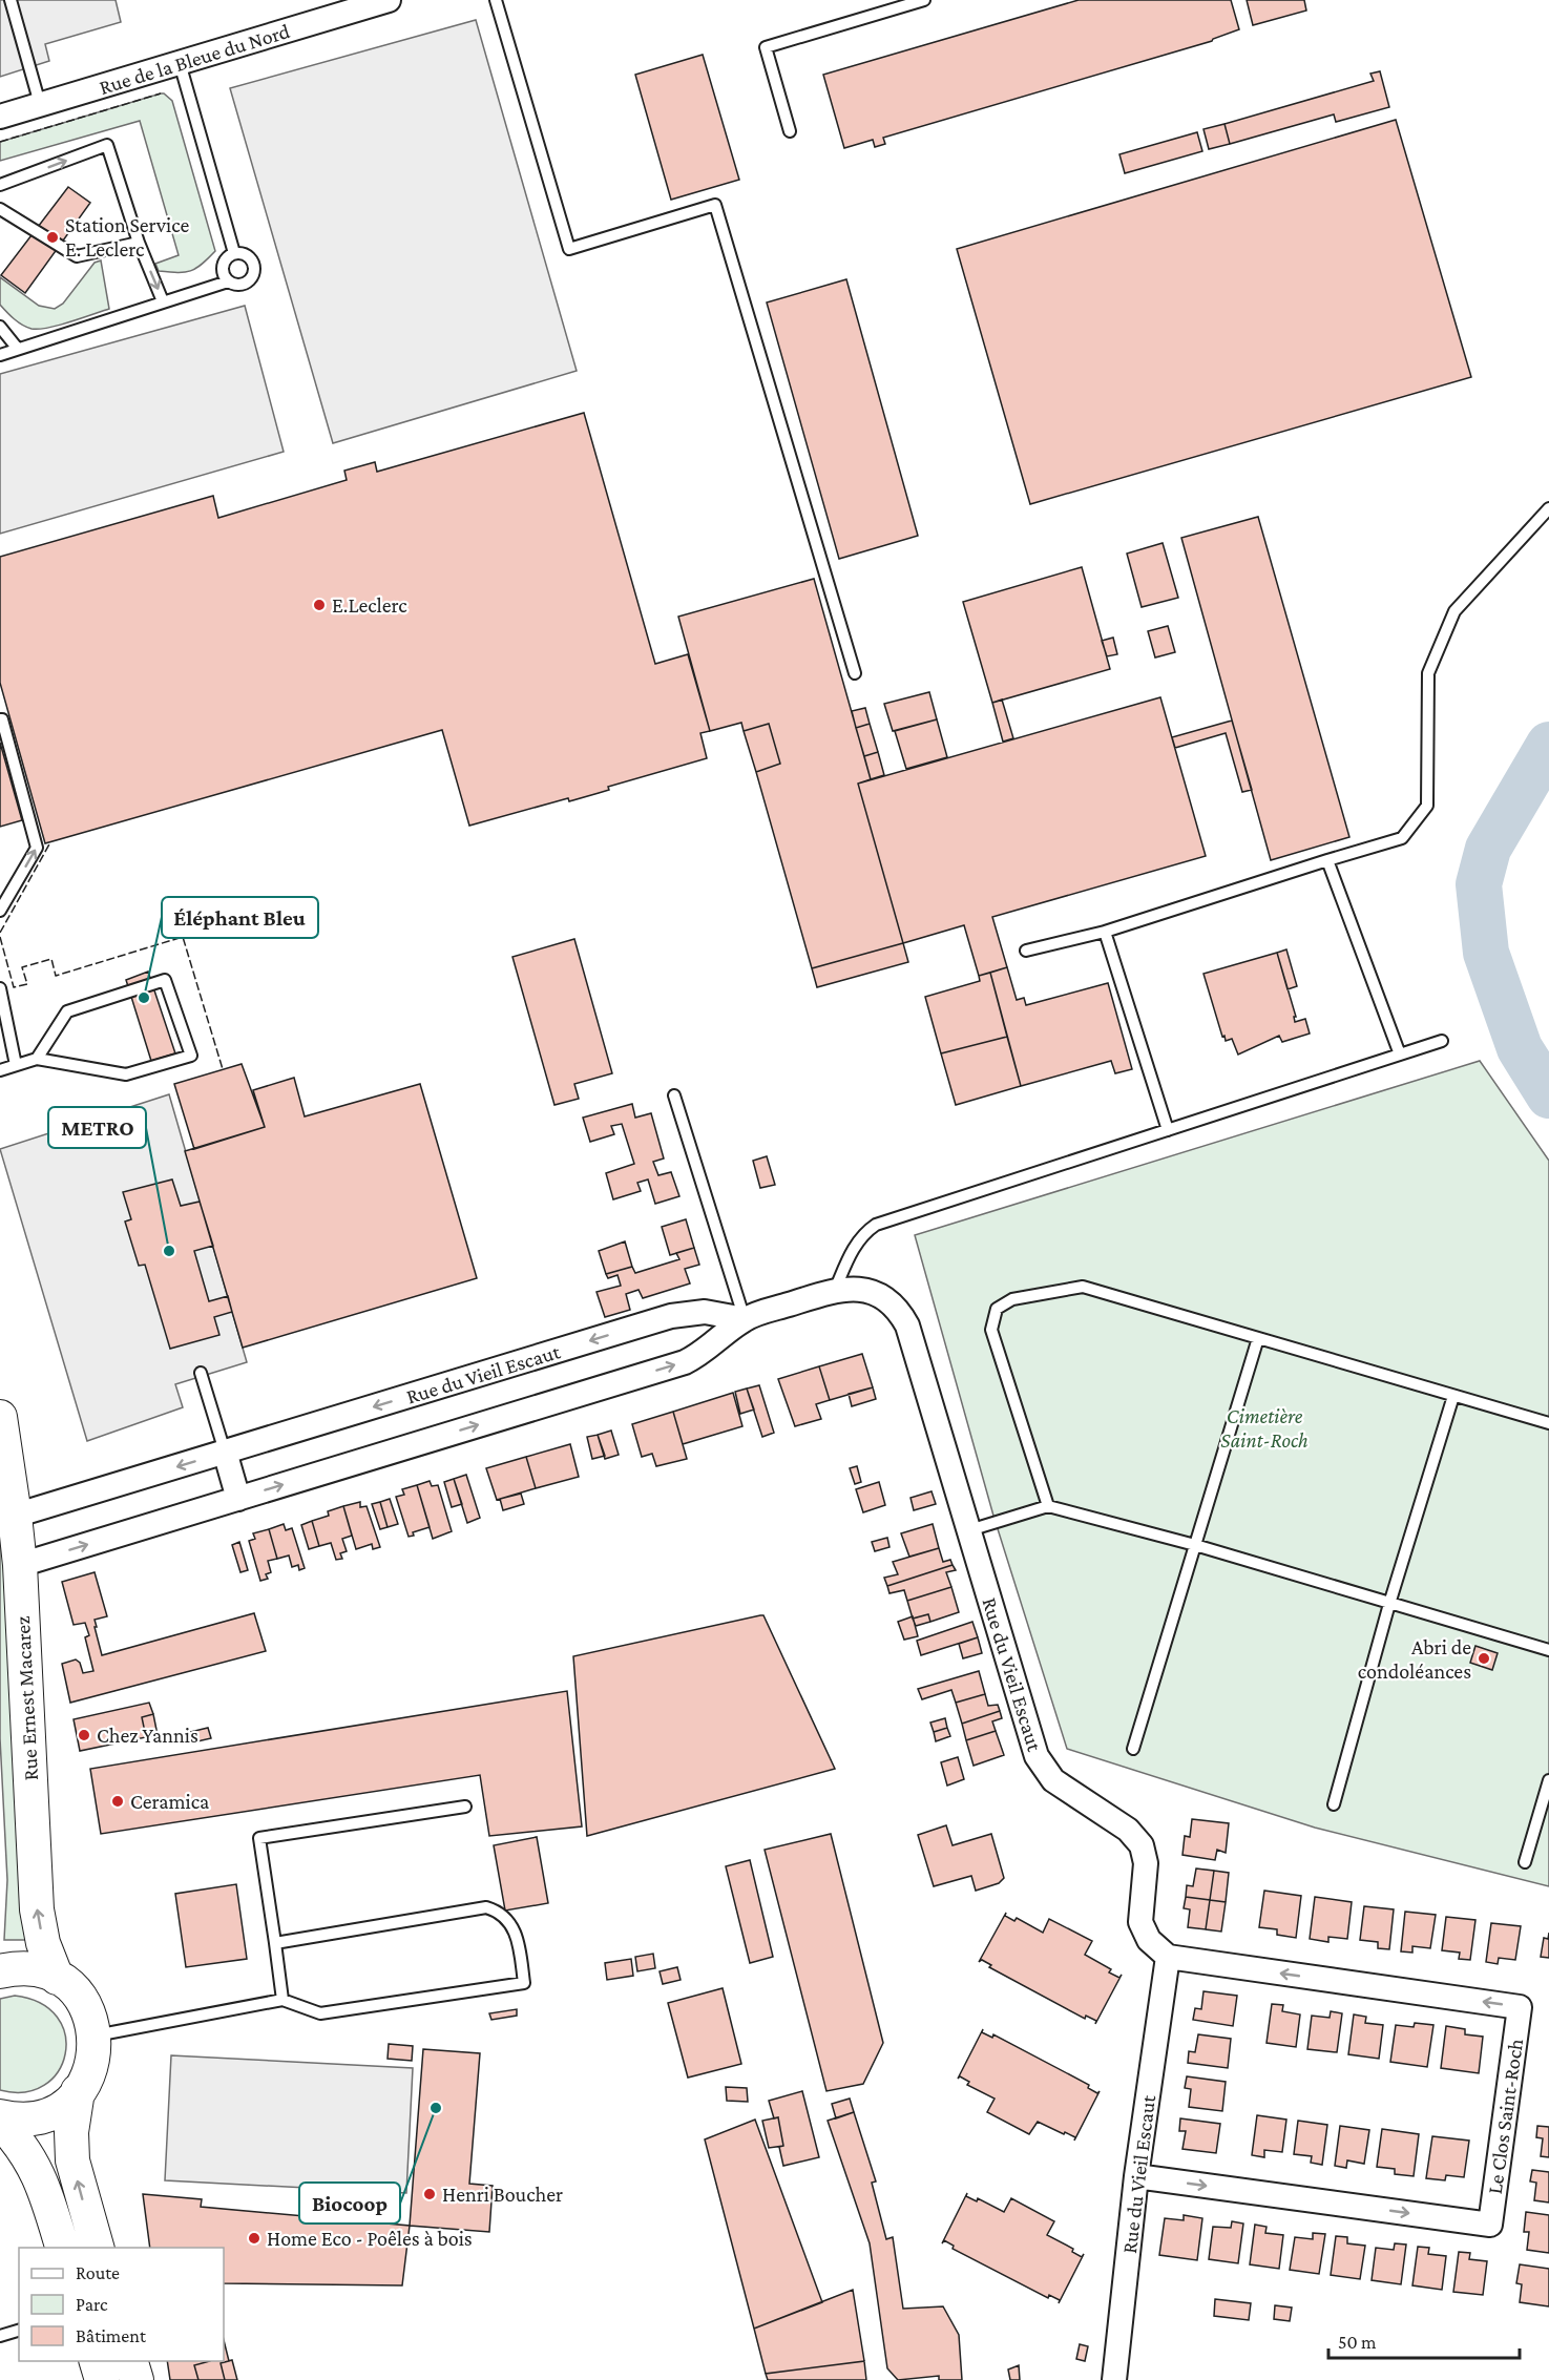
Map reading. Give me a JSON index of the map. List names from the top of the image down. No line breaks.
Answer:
{"streets":{"main road":["Rue Ernest Macarez"],"street":["Rue de la Bleue du Nord","Rue du Vieil Escaut","Le Clos Saint-Roch"]},"crossings":[["Rue du Vieil Escaut","Rue Ernest Macarez"],["Rue du Vieil Escaut","Le Clos Saint-Roch"]],"one_way":["Rue Ernest Macarez"],"parks":["Cimetière Saint-Roch"],"places":["Station Service E. Leclerc","E.Leclerc","Éléphant Bleu","METRO","Abri de condoléances","Chez Yannis","Ceramica","Biocoop","Henri Boucher","Home Eco - Poêles à bois"],"legend":["Route","Parc","Bâtiment"],"scale_bar":"50 m"}
